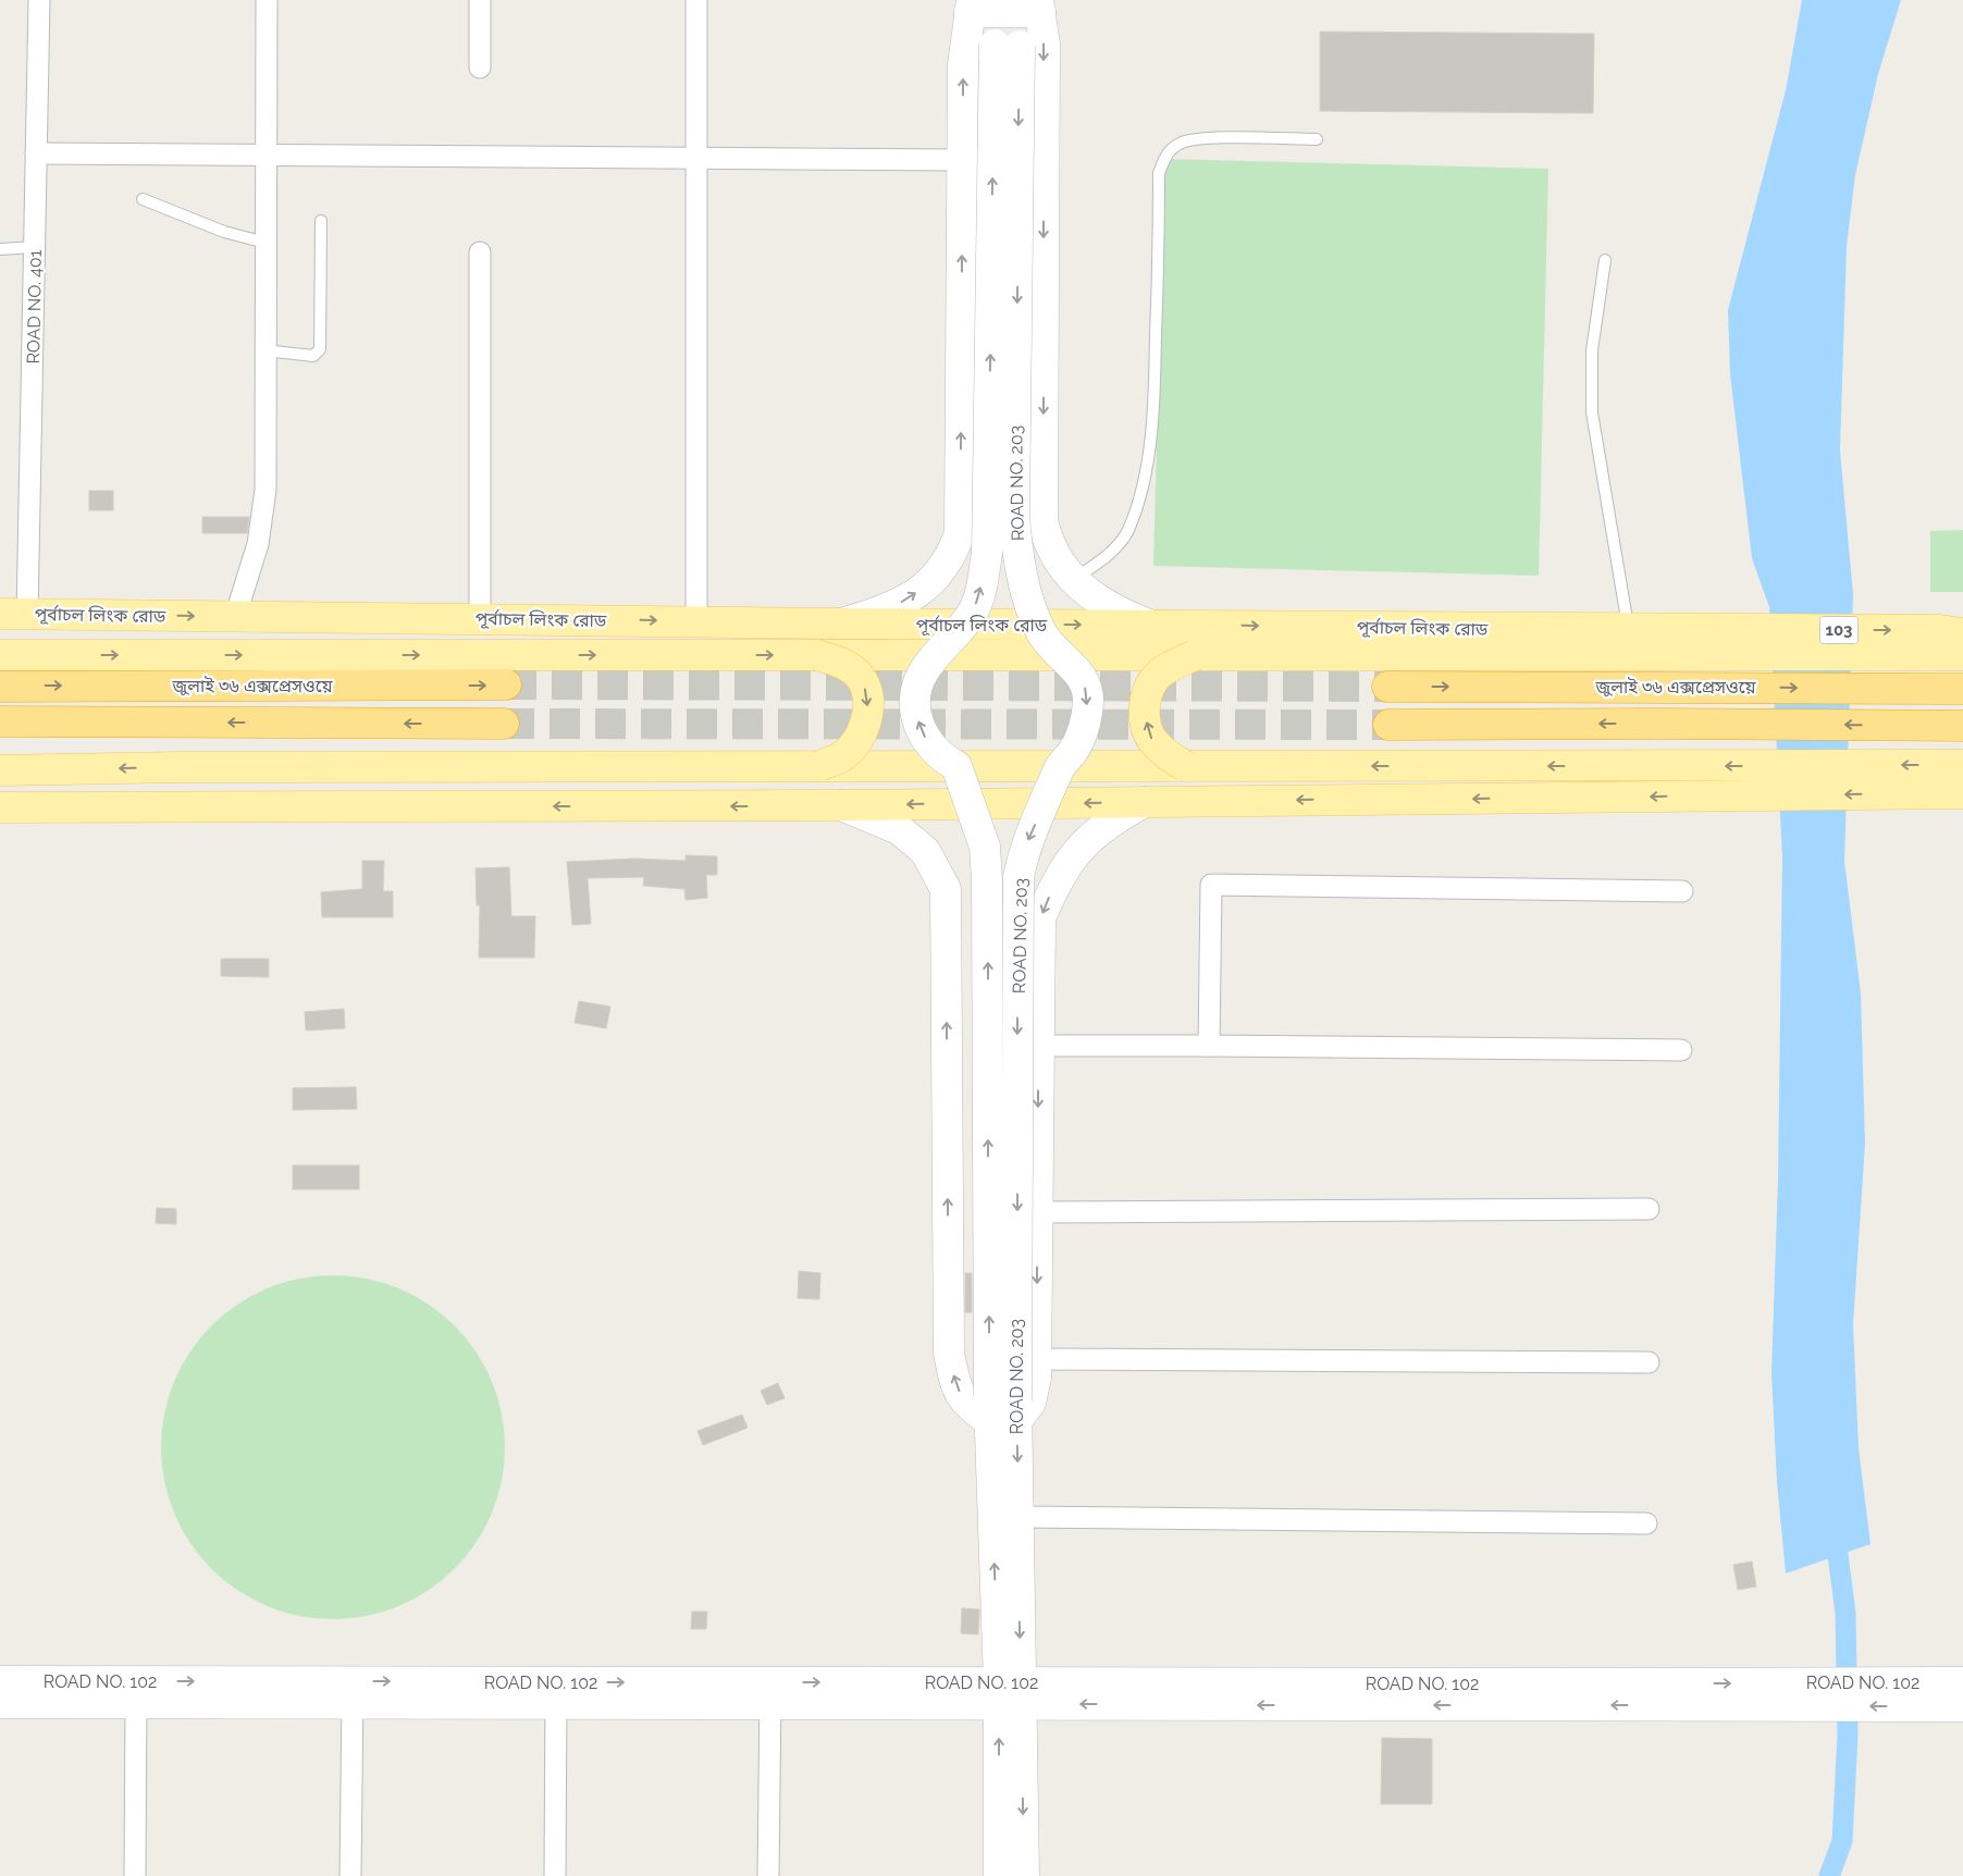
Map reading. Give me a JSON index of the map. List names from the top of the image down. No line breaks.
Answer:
{"streets":{"highway":["জুলাই ৩৬ এক্সপ্রেসওয়ে"],"main road":["পূর্বাচল লিংক রোড","103"],"street":["ROAD NO. 401","ROAD NO. 203","ROAD NO. 102"]},"crossings":[["ROAD NO. 401","পূর্বাচল লিংক রোড"],["ROAD NO. 203","পূর্বাচল লিংক রোড"],["ROAD NO. 203","ROAD NO. 102"]]}
